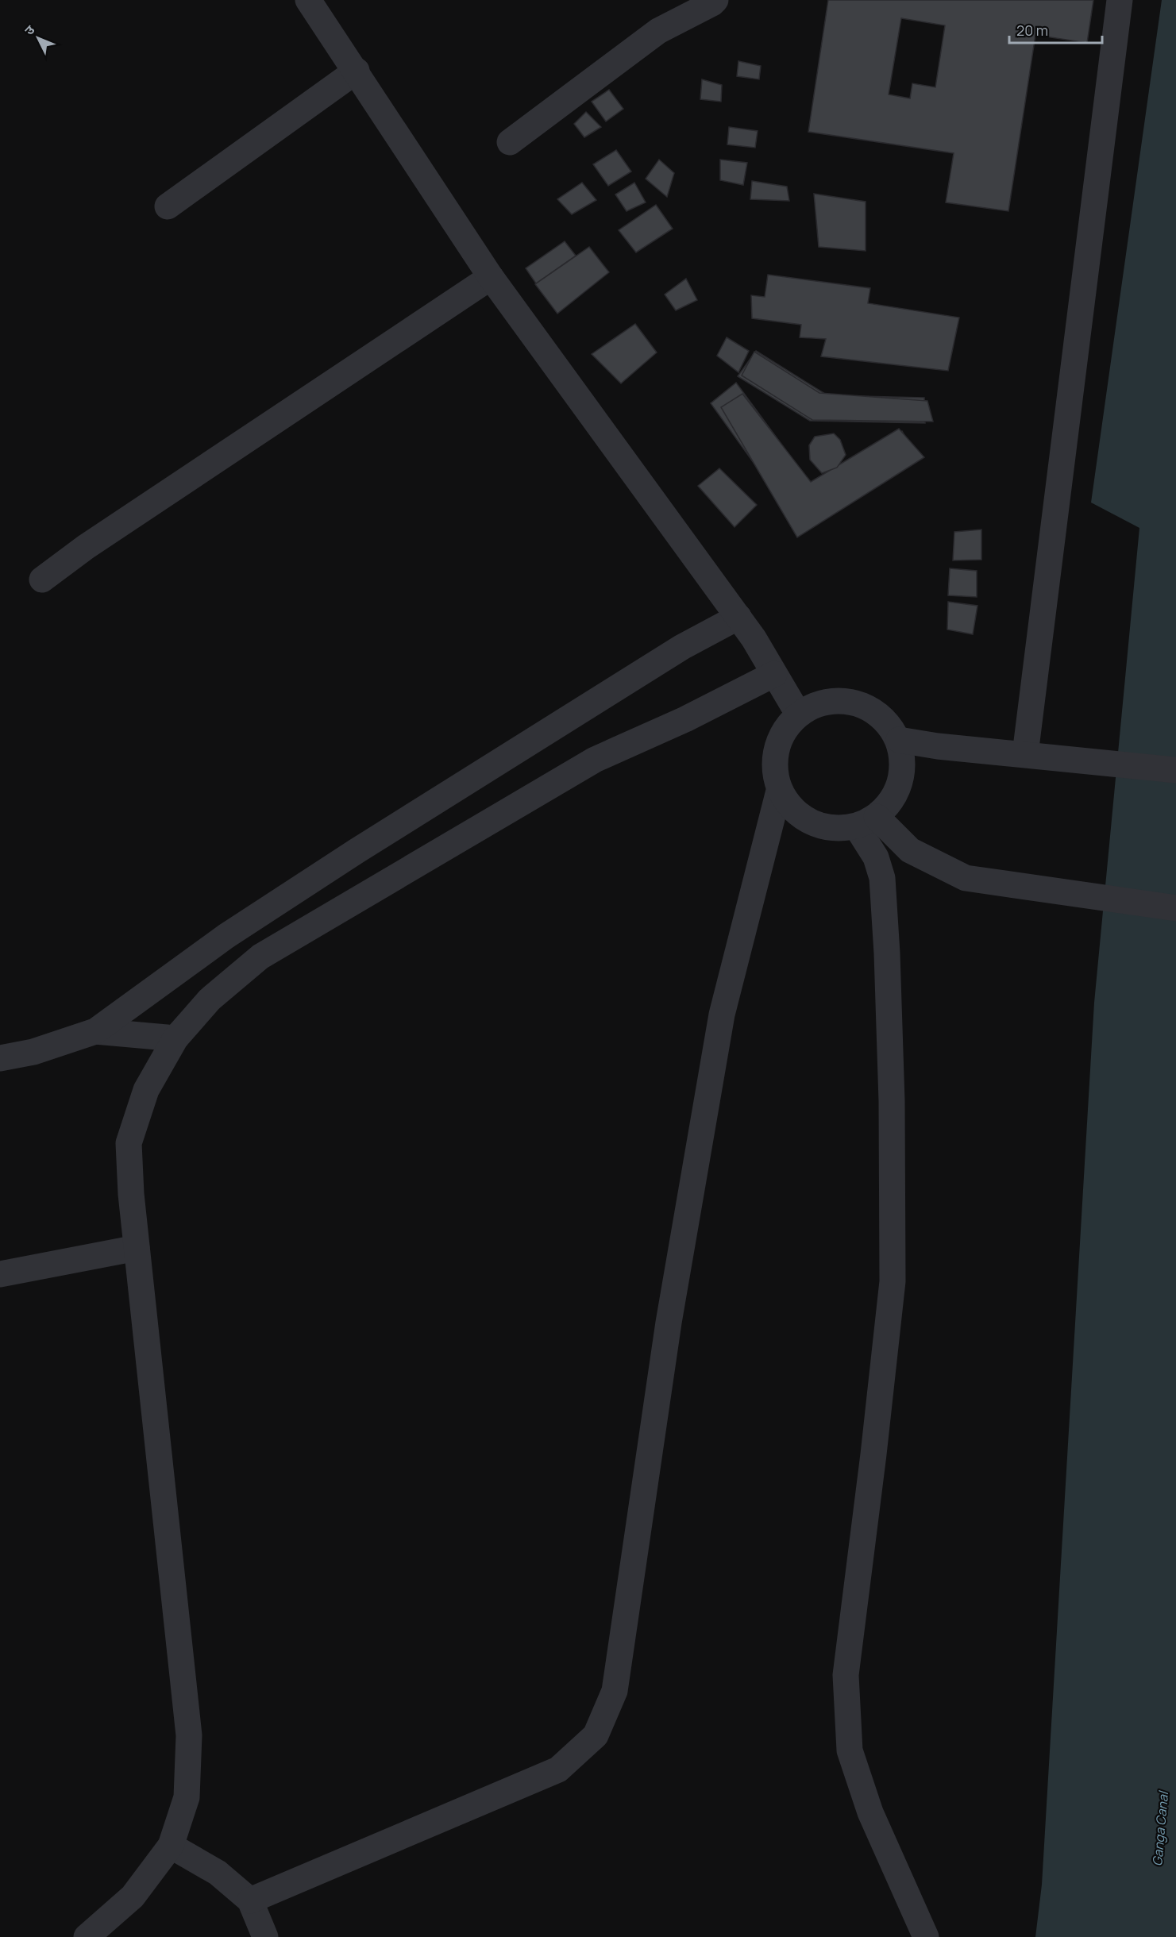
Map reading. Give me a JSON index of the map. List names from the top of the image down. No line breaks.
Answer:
{"water":["Ganga Canal"],"scale_bar":"20 m","north":"top left"}
